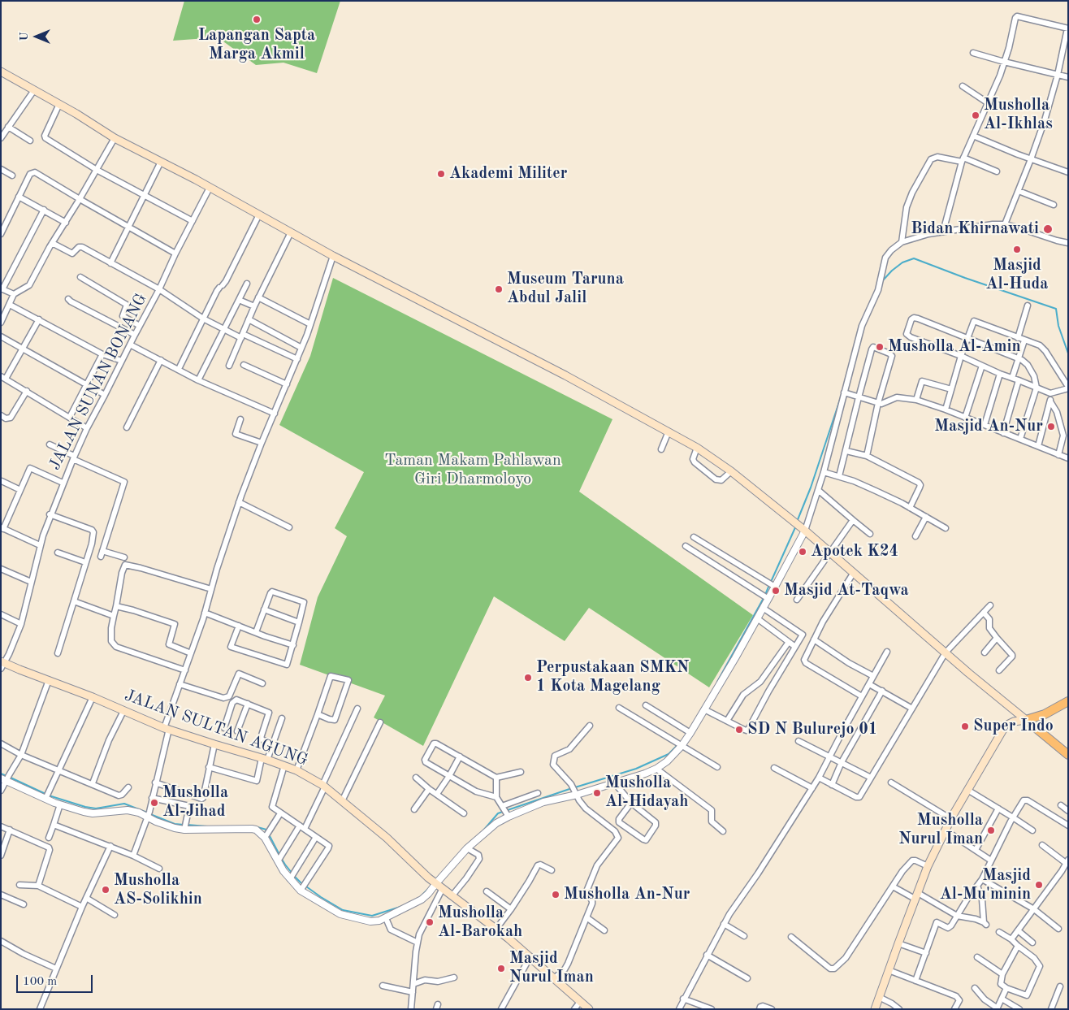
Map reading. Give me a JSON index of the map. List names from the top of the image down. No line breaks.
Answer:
{"streets":{"main road":["JALAN SULTAN AGUNG"],"street":["JALAN SUNAN BONANG"]},"crossings":[["JALAN SUNAN BONANG","JALAN SULTAN AGUNG"]],"parks":["Taman Makam Pahlawan Giri Dharmoloyo"],"places":["Lapangan Sapta Marga Akmil","Musholla Al-Ikhlas","Akademi Militer","Bidan Khirnawati","Masjid Al-Huda","Museum Taruna Abdul Jalil","Musholla Al-Amin","Masjid An-Nur","Apotek K24","Masjid At-Taqwa","Perpustakaan SMKN 1 Kota Magelang","Super Indo","SD N Bulurejo 01","Musholla Al-Hidayah","Musholla Al-Jihad","Musholla Nurul Iman","Masjid Al-Mu'minin","Musholla AS-Solikhin","Musholla An-Nur","Musholla Al-Barokah","Masjid Nurul Iman"],"scale_bar":"100 m","north":"left"}
